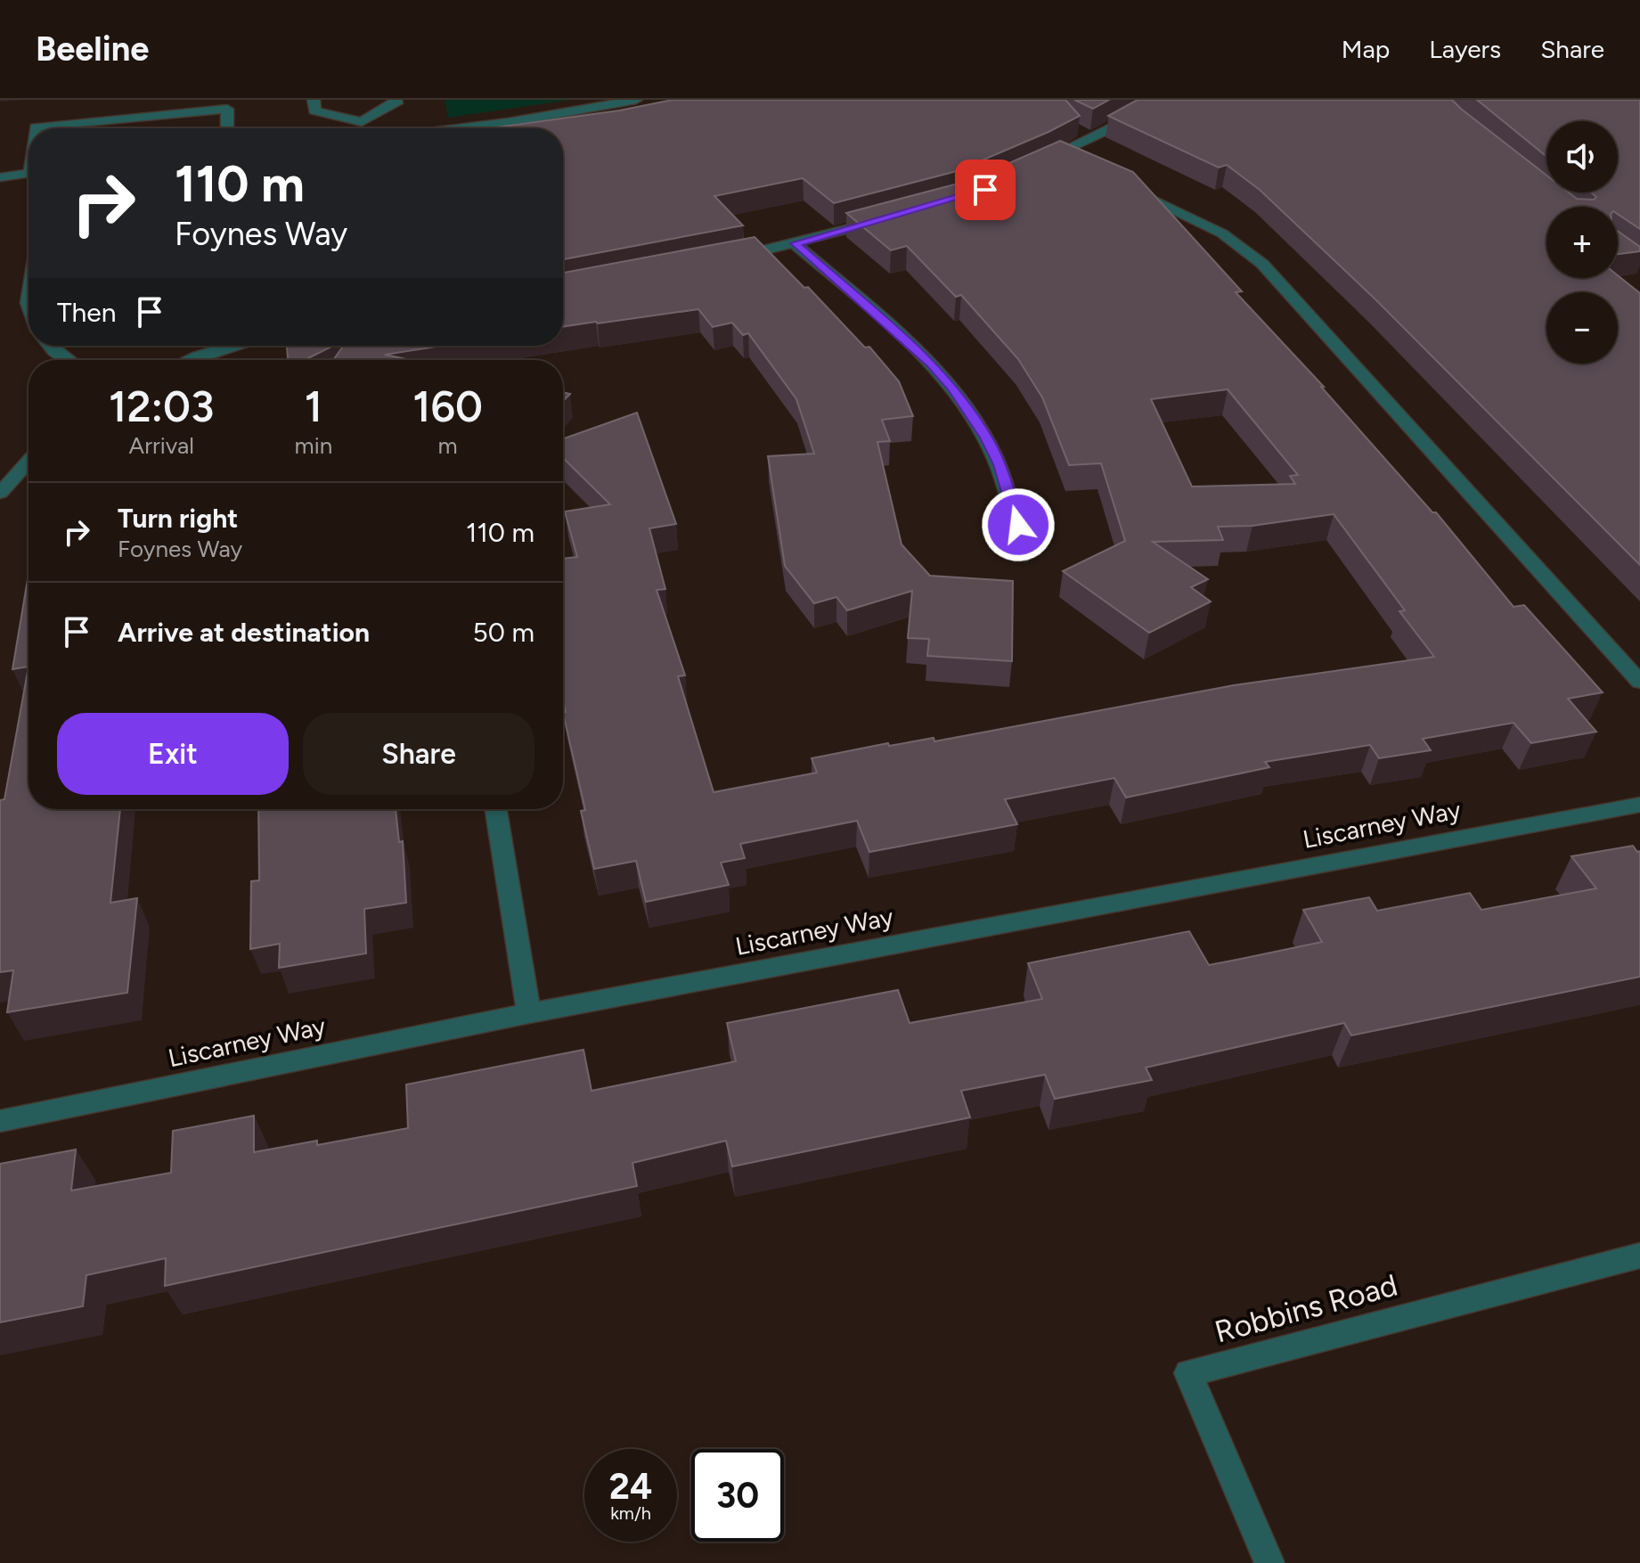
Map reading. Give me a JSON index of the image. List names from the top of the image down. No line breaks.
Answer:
{"streets":{"street":["Liscarney Way","Robbins Road"]},"page":{"header":"Beeline","nav":["Map","Layers","Share"],"map_buttons":["+","−"],"turn":["110 m","Foynes Way"],"then":"Then","eta":["12:03","Arrival","1","min","160","m"],"list":[{"name":"Turn right","note":"Foynes Way","value":"110 m"},{"name":"Arrive at destination","value":"50 m"}],"buttons":["Exit","Share"],"speed":"24 km/h","limit":"30"}}
